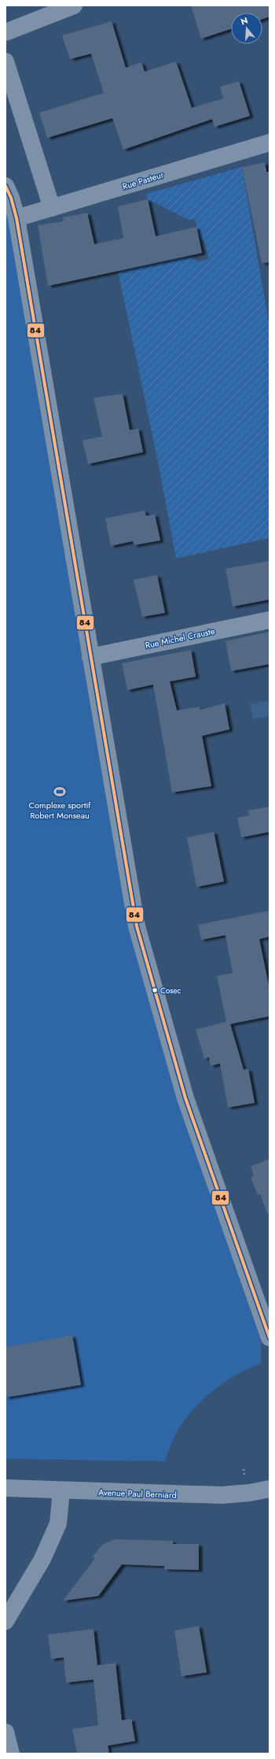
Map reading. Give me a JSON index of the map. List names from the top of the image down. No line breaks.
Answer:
{"streets":{"street":["Rue Pasteur","Rue Michel Crauste","Avenue Paul Berniard"]},"places":{"sports":["Complexe sportif Robert Monseau"],"other":["Cosec"]},"lines":["transit line 84"],"north":"top"}
